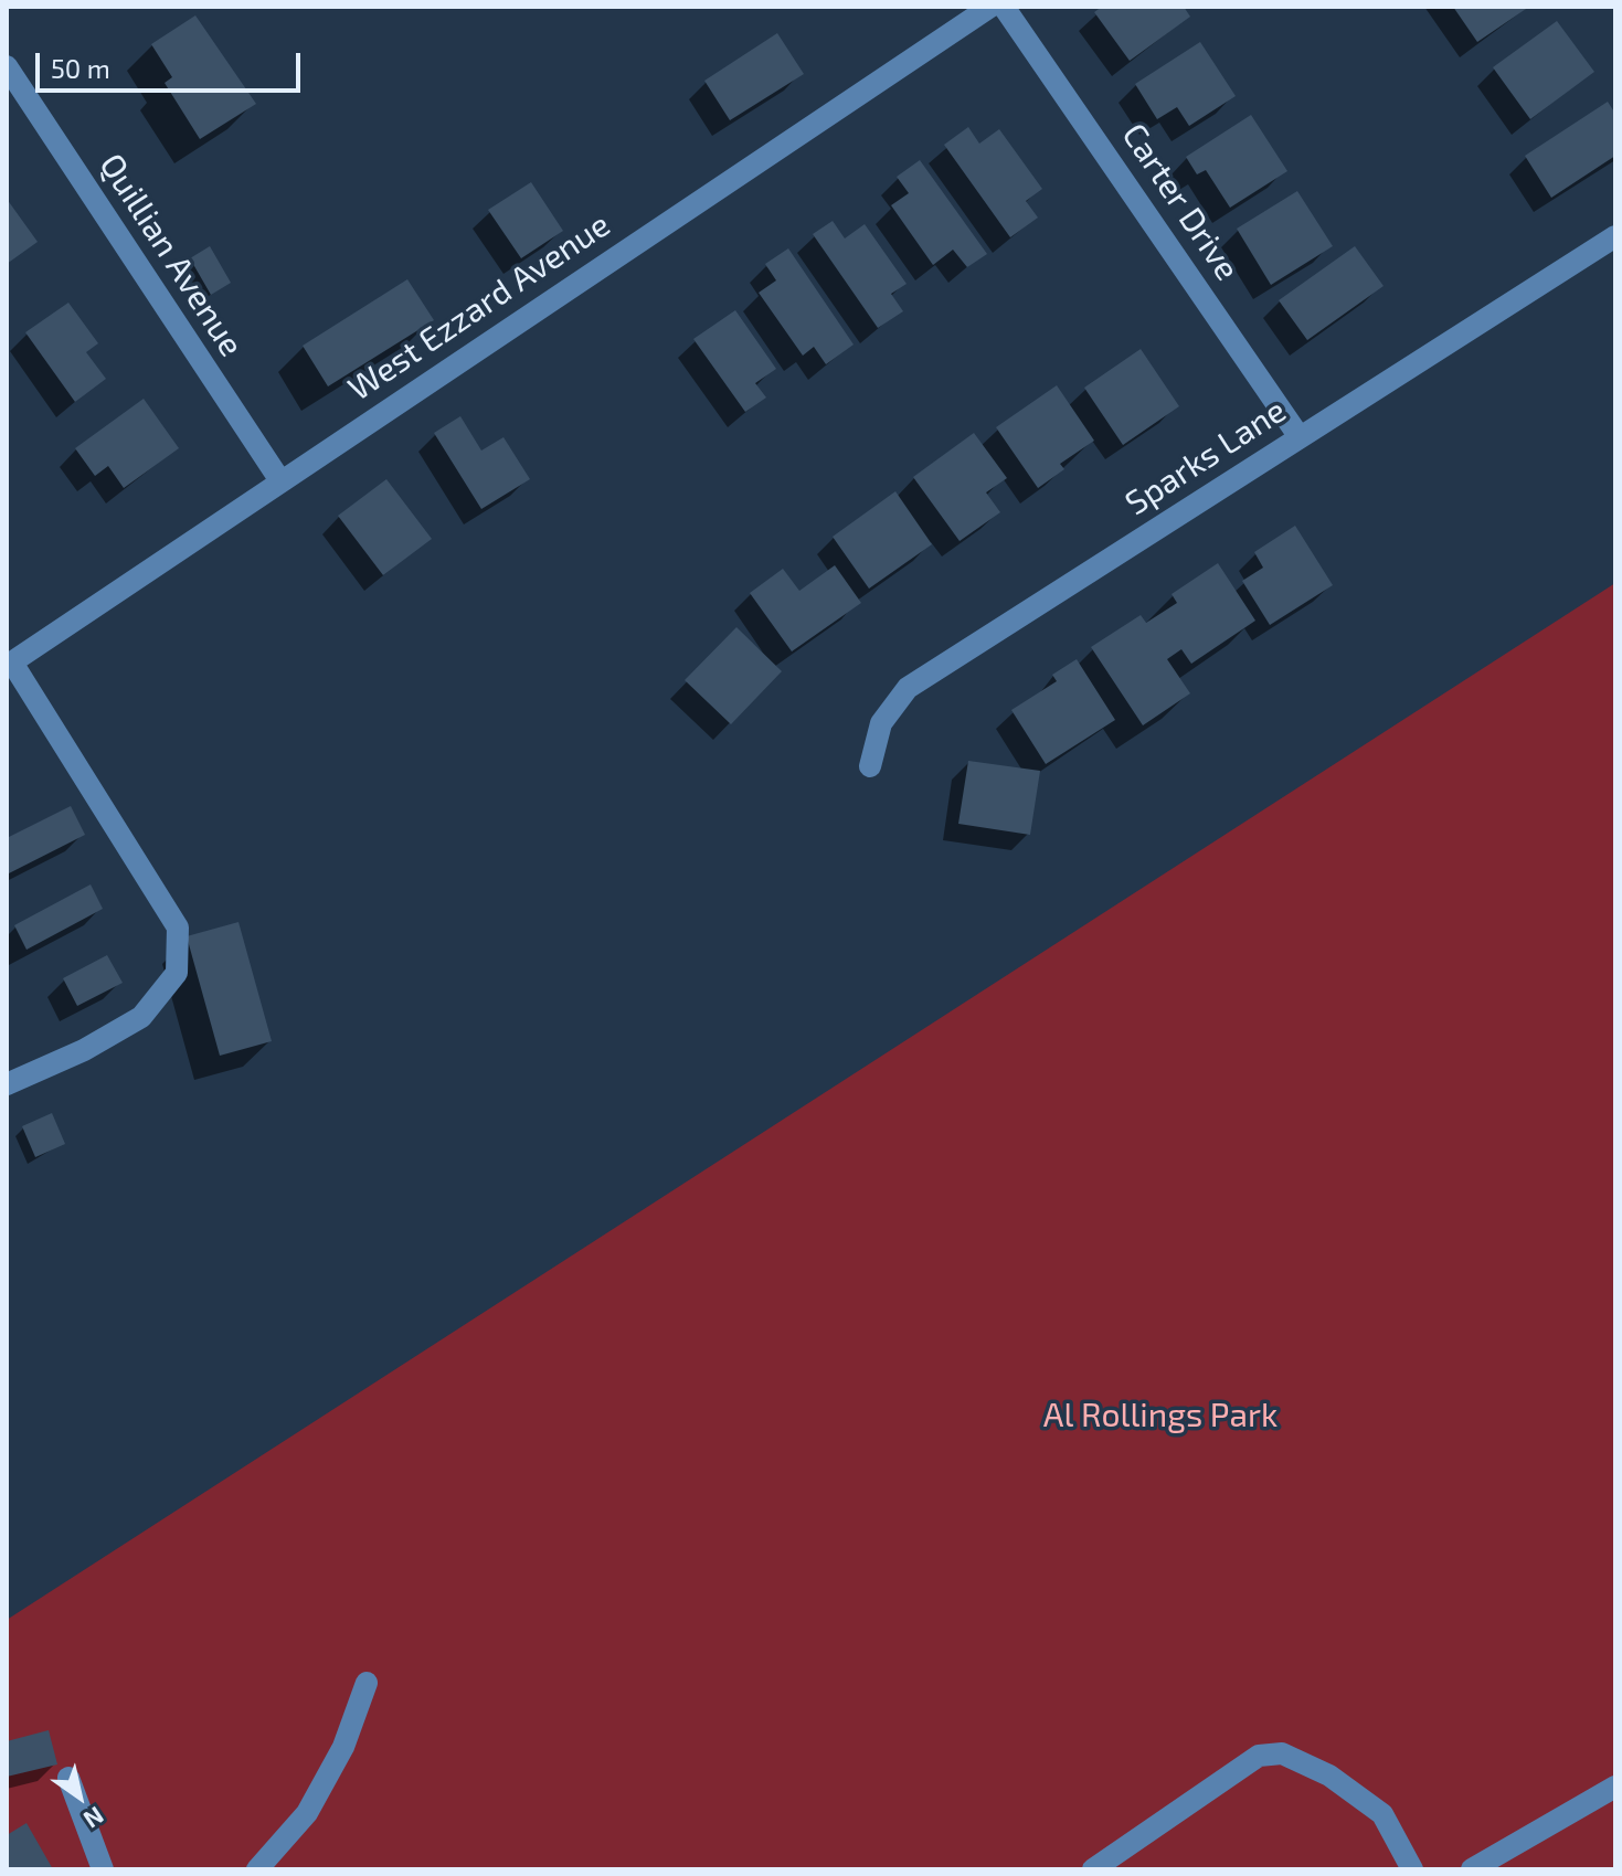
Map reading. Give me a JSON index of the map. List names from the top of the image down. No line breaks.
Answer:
{"streets":{"street":["Carter Drive","Quillian Avenue","West Ezzard Avenue","Sparks Lane"]},"crossings":[["Carter Drive","Sparks Lane"],["Quillian Avenue","West Ezzard Avenue"]],"parks":["Al Rollings Park"],"scale_bar":"50 m","north":"bottom right"}
